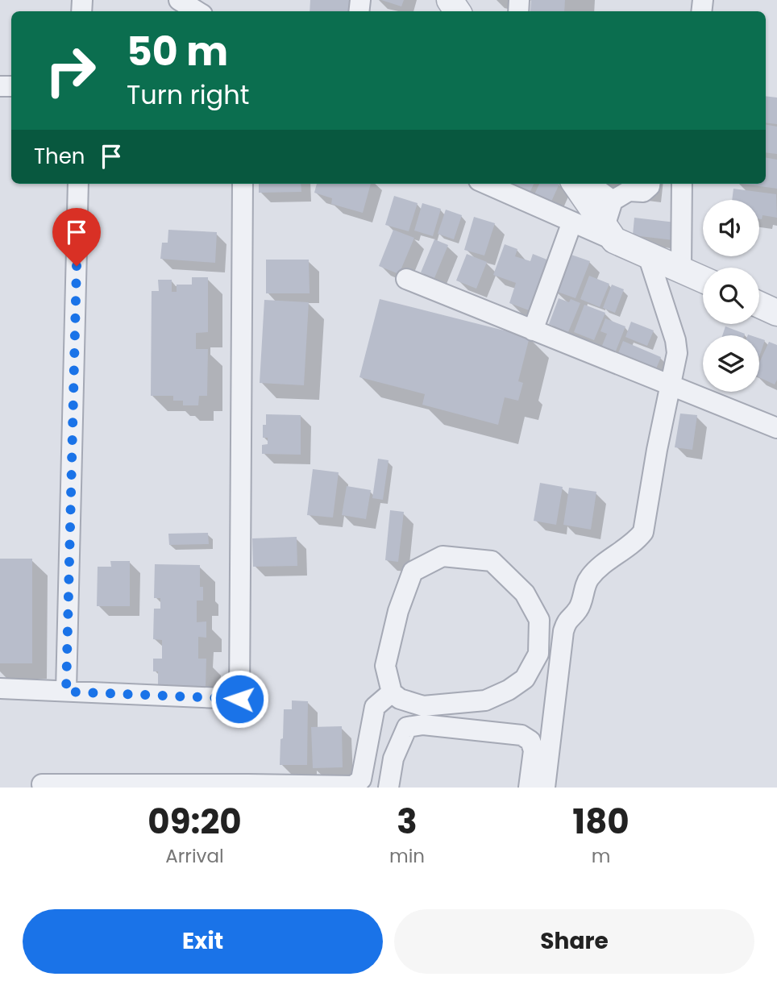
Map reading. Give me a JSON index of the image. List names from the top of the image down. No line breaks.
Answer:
{"page":{"turn":["50 m","Turn right"],"then":"Then","eta":["09:20","Arrival","3","min","180","m"],"buttons":["Exit","Share"]}}
